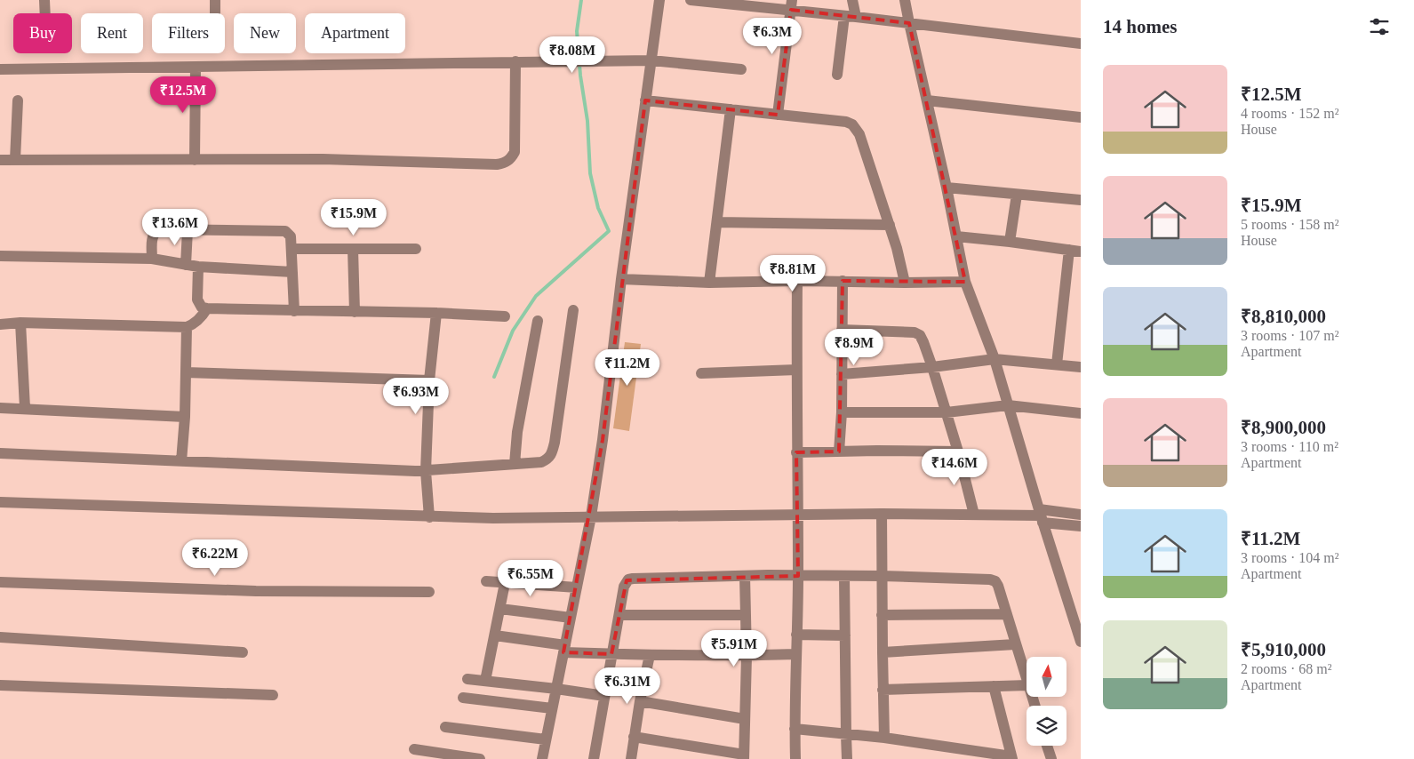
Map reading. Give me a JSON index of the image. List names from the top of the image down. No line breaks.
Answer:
{"north":"top","page":{"heading":"14 homes","chip":["Buy","Rent","Filters","New","Apartment"],"price":["₹6.3M","₹8.08M","₹12.5M","₹15.9M","₹13.6M","₹8.81M","₹8.9M","₹11.2M","₹6.93M","₹14.6M","₹6.22M","₹6.55M","₹5.91M","₹6.31M"],"list":[{"name":"₹12.5M","note":"4 rooms · 152 m² · House"},{"name":"₹15.9M","note":"5 rooms · 158 m² · House"},{"name":"₹8,810,000","note":"3 rooms · 107 m² · Apartment"},{"name":"₹8,900,000","note":"3 rooms · 110 m² · Apartment"},{"name":"₹11.2M","note":"3 rooms · 104 m² · Apartment"},{"name":"₹5,910,000","note":"2 rooms · 68 m² · Apartment"}]}}
